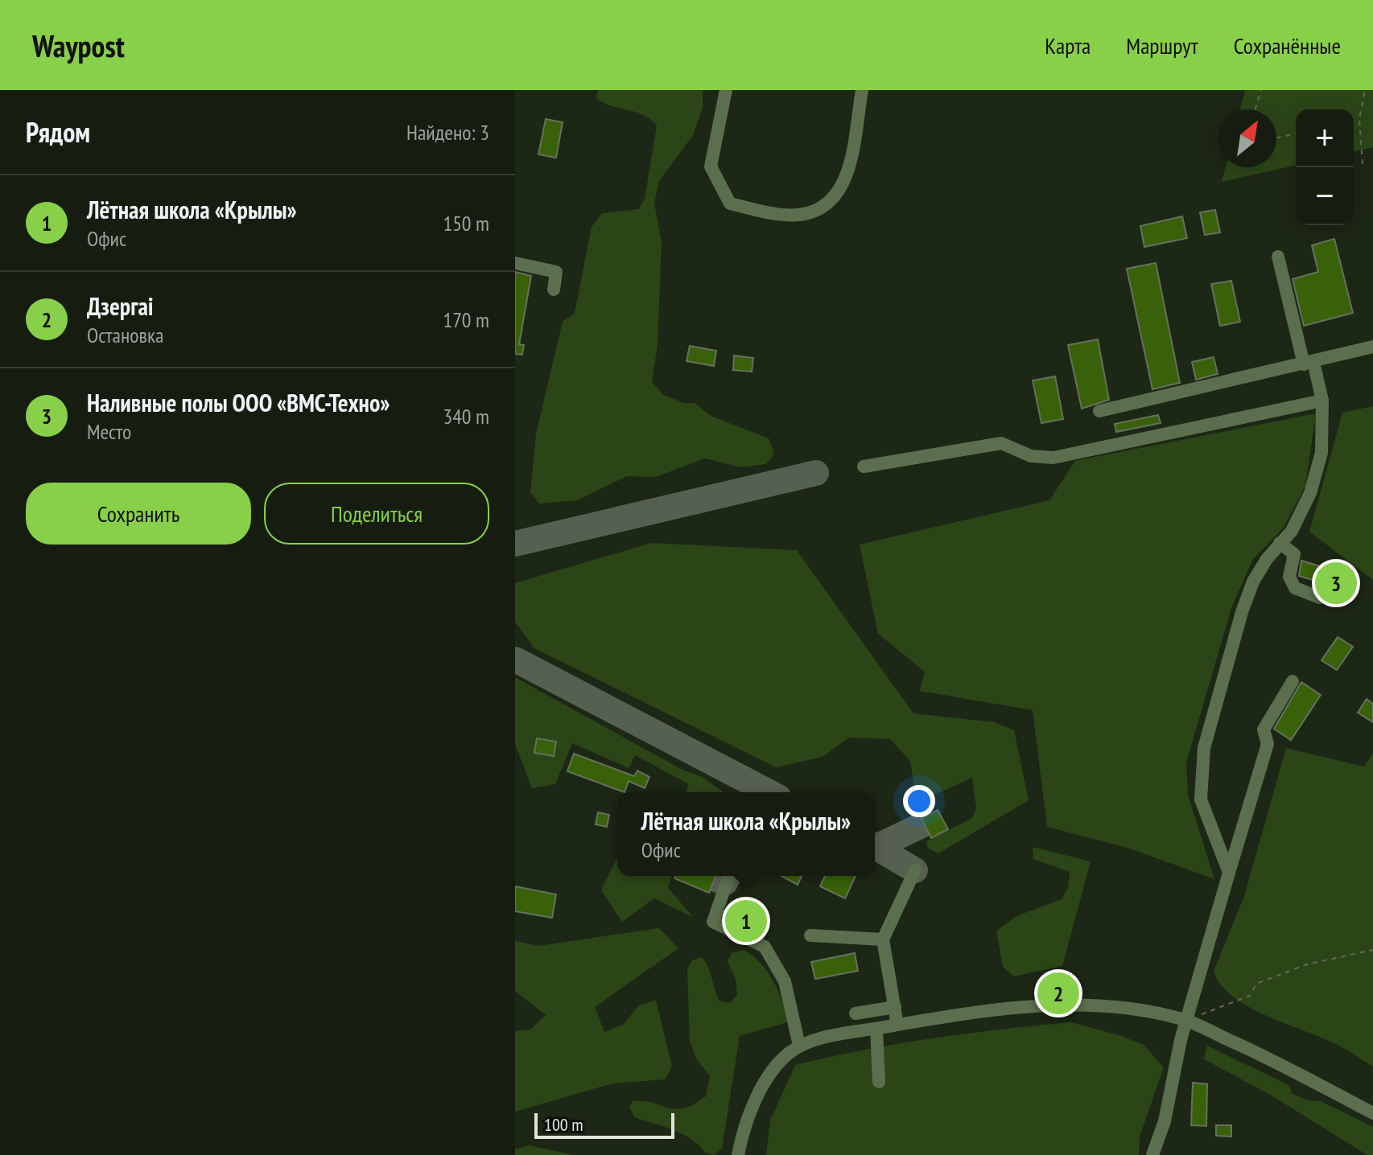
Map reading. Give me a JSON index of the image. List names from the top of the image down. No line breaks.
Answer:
{"scale_bar":"100 m","north":"top right","page":{"header":"Waypost","nav":["Карта","Маршрут","Сохранённые"],"heading":["Рядом","Найдено: 3"],"map_buttons":["+","−"],"list":[{"mark":"1","name":"Лётная школа «Крылы»","note":"Офис","value":"150 m"},{"mark":"2","name":"Дзергаі","note":"Остановка","value":"170 m"},{"mark":"3","name":"Наливные полы ООО «ВМС-Техно»","note":"Место","value":"340 m"}],"buttons":["Сохранить","Поделиться"],"pins":["3","1","2"],"popup":["Лётная школа «Крылы»","Офис"],"scale":"100 m"}}
